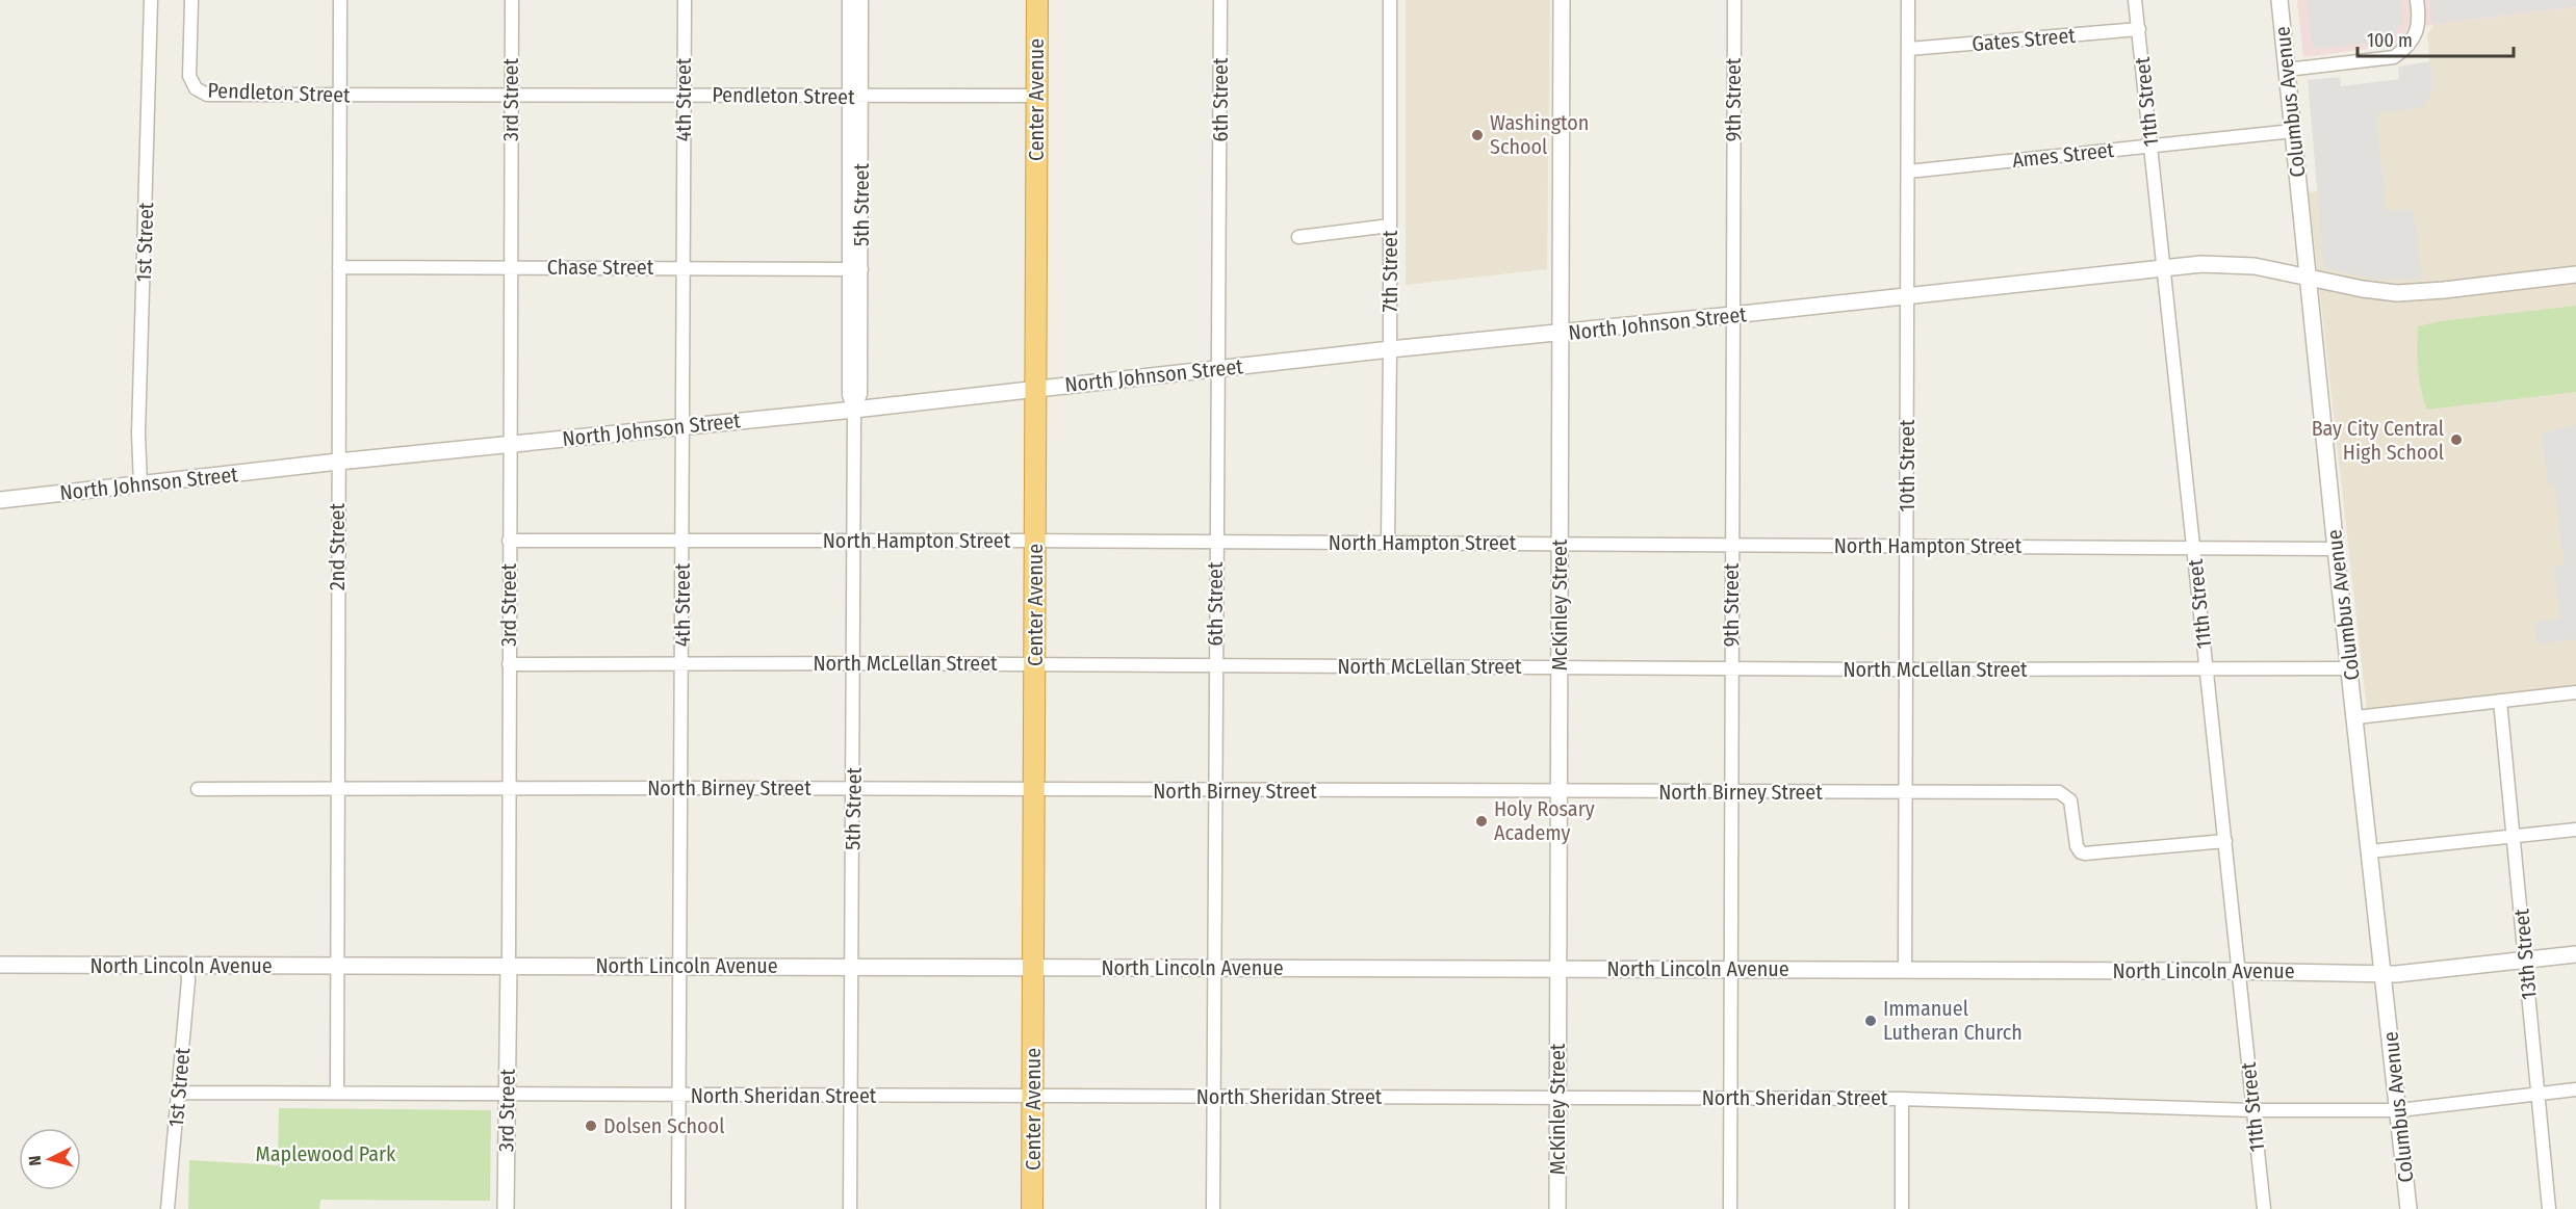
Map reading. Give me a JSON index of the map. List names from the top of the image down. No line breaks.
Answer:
{"streets":{"highway":["Center Avenue"],"street":["Gates Street","Pendleton Street","3rd Street","4th Street","6th Street","9th Street","11th Street","Columbus Avenue","Ames Street","5th Street","1st Street","Chase Street","7th Street","North Johnson Street","10th Street","North Hampton Street","2nd Street","McKinley Street","North McLellan Street","North Birney Street","13th Street","North Lincoln Avenue","North Sheridan Street"]},"crossings":[["Gates Street","11th Street"],["Gates Street","10th Street"],["Pendleton Street","3rd Street"],["Pendleton Street","4th Street"],["Pendleton Street","Center Avenue"],["Pendleton Street","5th Street"],["Pendleton Street","2nd Street"],["3rd Street","Chase Street"],["3rd Street","North Johnson Street"],["3rd Street","North Hampton Street"],["3rd Street","North McLellan Street"],["3rd Street","North Birney Street"],["3rd Street","North Lincoln Avenue"],["3rd Street","North Sheridan Street"],["4th Street","Chase Street"],["4th Street","North Johnson Street"],["4th Street","North Hampton Street"],["4th Street","North McLellan Street"],["4th Street","North Birney Street"],["4th Street","North Lincoln Avenue"],["4th Street","North Sheridan Street"],["Center Avenue","North Johnson Street"],["Center Avenue","North Hampton Street"],["Center Avenue","North McLellan Street"],["Center Avenue","North Birney Street"],["Center Avenue","North Lincoln Avenue"],["Center Avenue","North Sheridan Street"],["6th Street","North Johnson Street"],["6th Street","North Hampton Street"],["6th Street","North McLellan Street"],["6th Street","North Birney Street"],["6th Street","North Lincoln Avenue"],["6th Street","North Sheridan Street"],["9th Street","North Johnson Street"],["9th Street","North Hampton Street"],["9th Street","North McLellan Street"],["9th Street","North Birney Street"],["9th Street","North Lincoln Avenue"],["9th Street","North Sheridan Street"],["11th Street","Ames Street"],["11th Street","North Johnson Street"],["11th Street","North Hampton Street"],["11th Street","North McLellan Street"],["11th Street","North Birney Street"],["11th Street","North Lincoln Avenue"],["11th Street","North Sheridan Street"],["Columbus Avenue","Ames Street"],["Columbus Avenue","North Johnson Street"],["Columbus Avenue","North Hampton Street"],["Columbus Avenue","North McLellan Street"],["Columbus Avenue","North Lincoln Avenue"],["Columbus Avenue","North Sheridan Street"],["Ames Street","10th Street"],["5th Street","Chase Street"],["5th Street","North Johnson Street"],["5th Street","North Hampton Street"],["5th Street","North McLellan Street"],["5th Street","North Birney Street"],["5th Street","North Lincoln Avenue"],["5th Street","North Sheridan Street"],["1st Street","North Johnson Street"],["1st Street","North Lincoln Avenue"],["1st Street","North Sheridan Street"],["Chase Street","2nd Street"],["7th Street","North Johnson Street"],["7th Street","North Hampton Street"],["North Johnson Street","10th Street"],["North Johnson Street","2nd Street"],["North Johnson Street","McKinley Street"],["10th Street","North Hampton Street"],["10th Street","North McLellan Street"],["10th Street","North Birney Street"],["10th Street","North Lincoln Avenue"],["North Hampton Street","McKinley Street"],["2nd Street","North Birney Street"],["2nd Street","North Lincoln Avenue"],["2nd Street","North Sheridan Street"],["McKinley Street","North McLellan Street"],["McKinley Street","North Birney Street"],["McKinley Street","North Lincoln Avenue"],["McKinley Street","North Sheridan Street"],["13th Street","North Lincoln Avenue"],["13th Street","North Sheridan Street"]],"parks":["Maplewood Park"],"places":["Washington School","Bay City Central High School","Holy Rosary Academy","Immanuel Lutheran Church","Dolsen School"],"scale_bar":"100 m","north":"left"}
